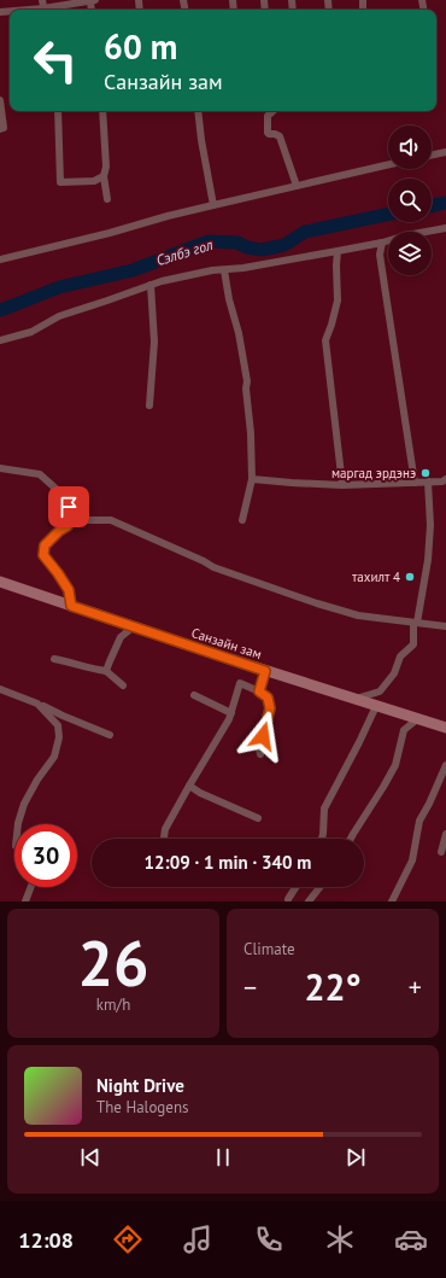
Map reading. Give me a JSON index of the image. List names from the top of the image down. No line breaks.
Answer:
{"streets":{"main road":["Санзайн зам"]},"water":["Сэлбэ гол"],"places":["маргад эрдэнэ","тахилт 4"],"page":{"turn":["60 m","Санзайн зам"],"limit":"30","trip":"12:09 · 1 min · 340 m","tile":[["26","km/h"],"Climate"],"heat":["−","22°","+"],"song":["Night Drive","The Halogens"],"tabs":"12:08"}}
